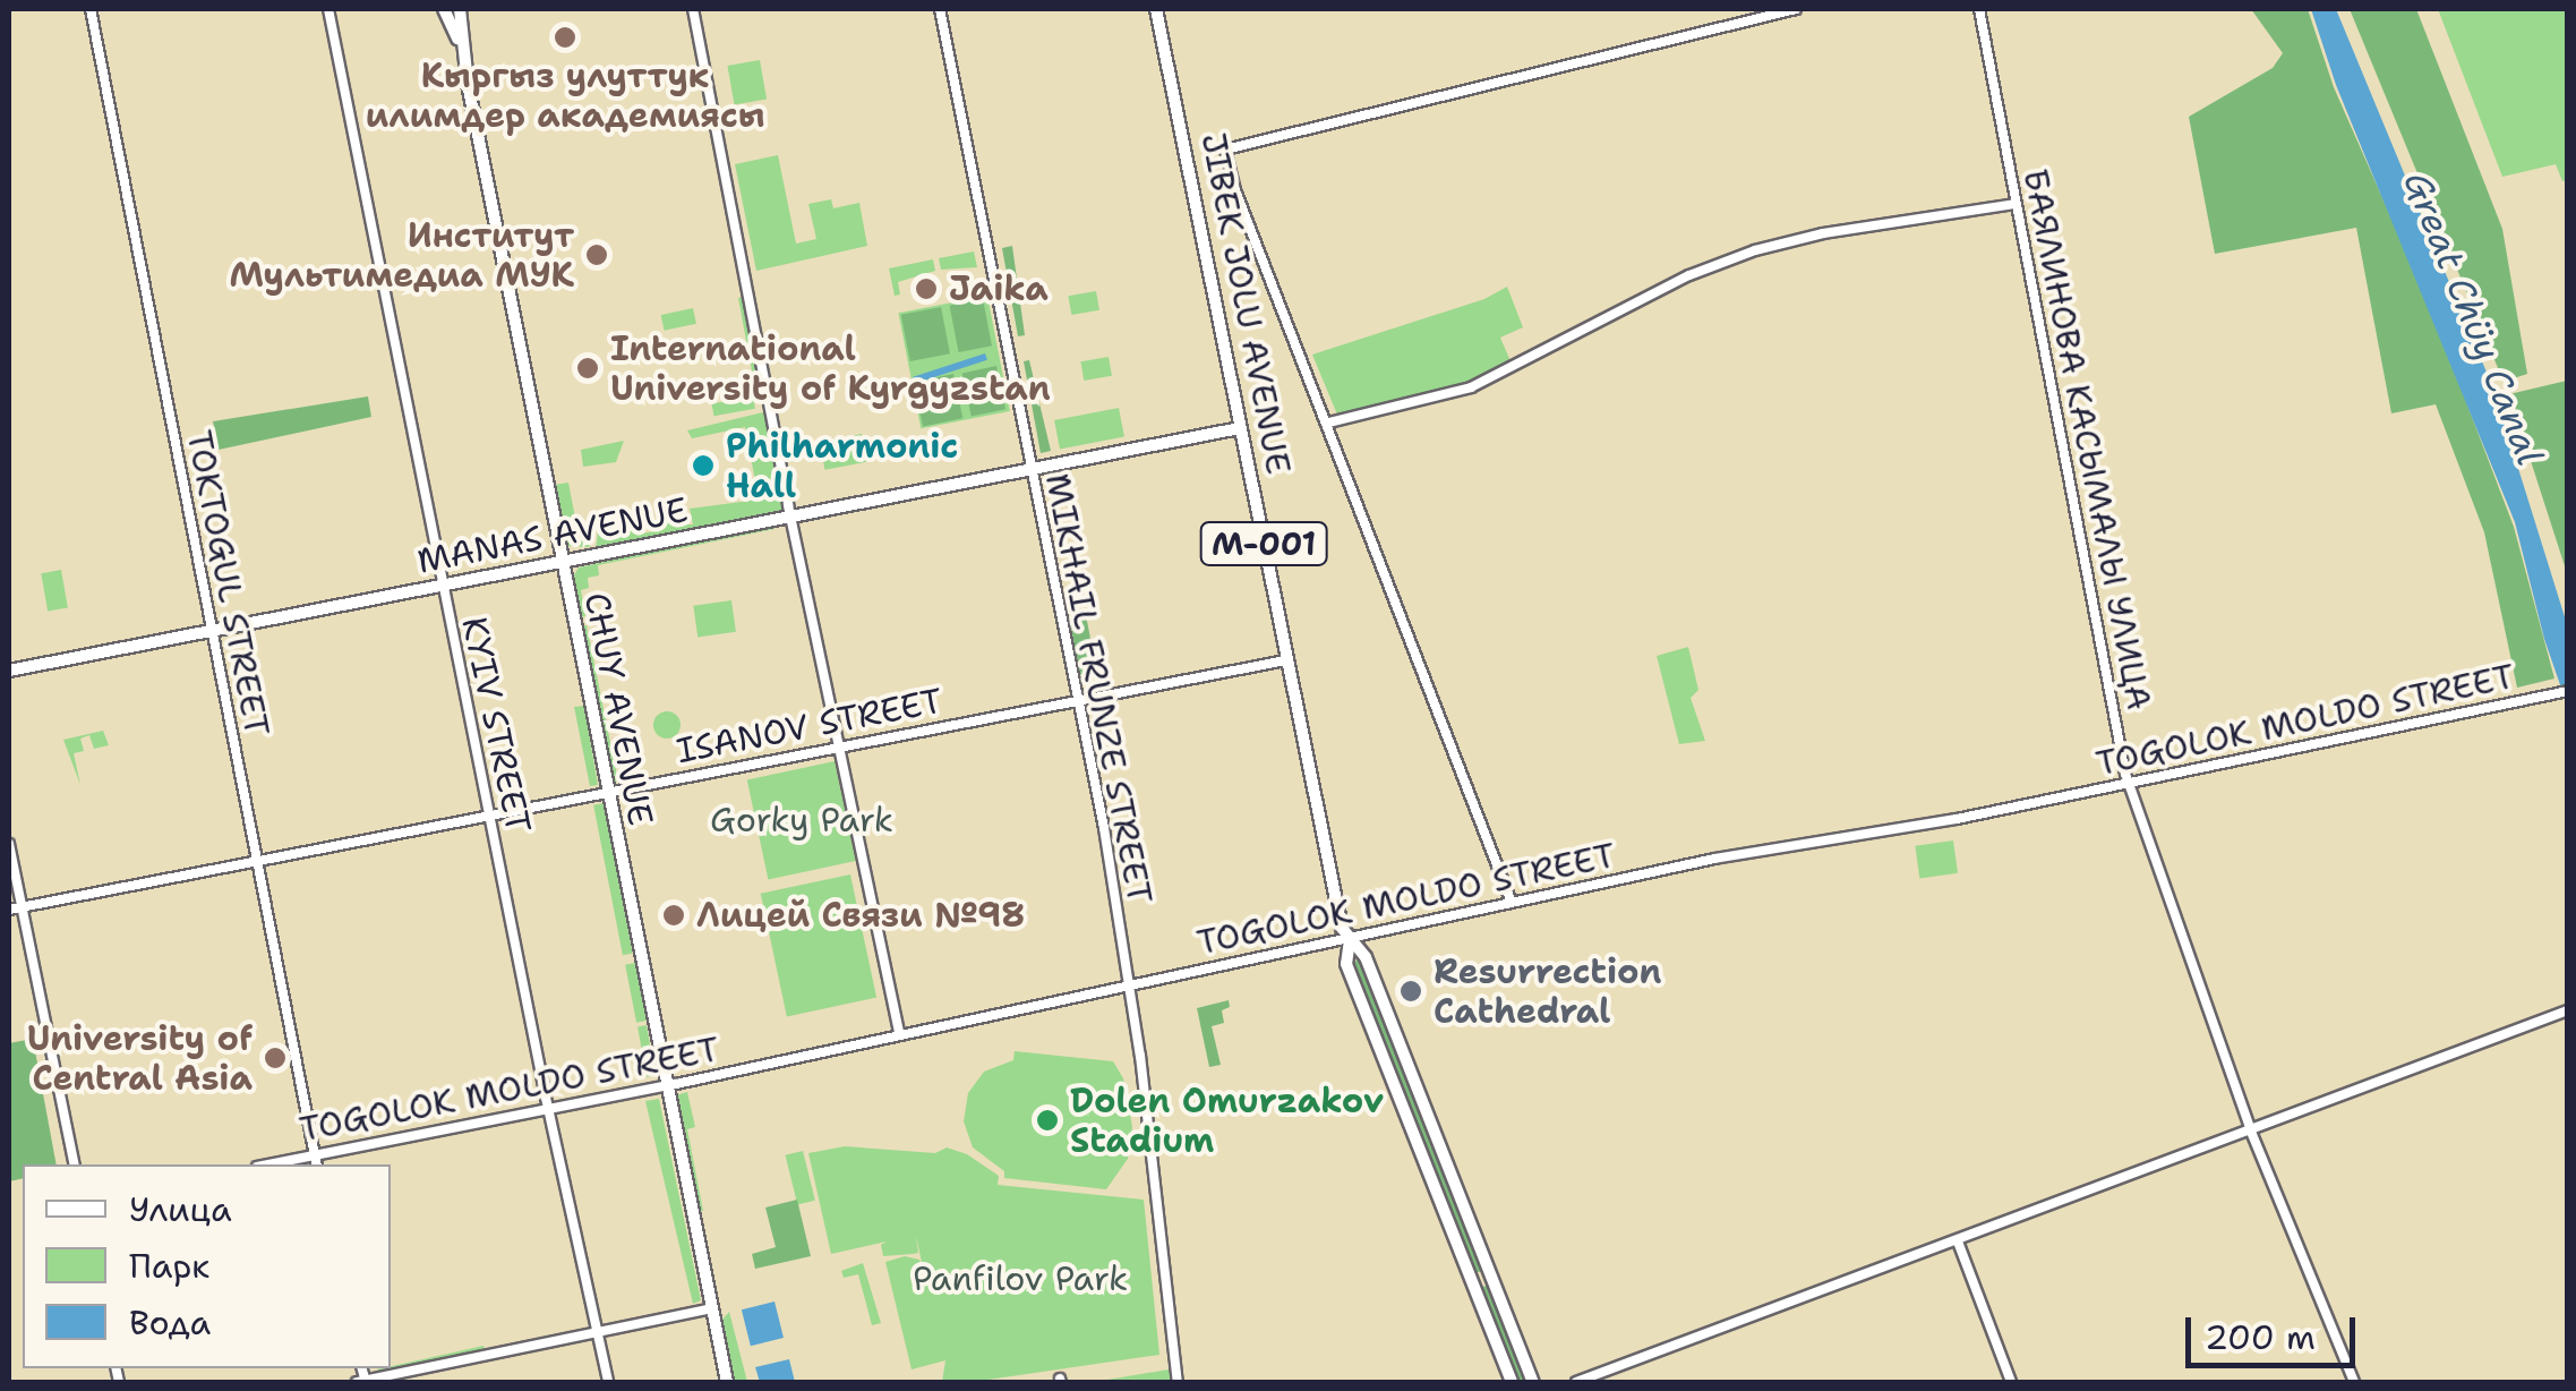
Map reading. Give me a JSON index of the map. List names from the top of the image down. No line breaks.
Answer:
{"streets":{"main road":["JIBEK JOLU AVENUE","БАЯЛИНОВА КАСЫМАЛЫ УЛИЦА","MANAS AVENUE","М-001","TOKTOGUL STREET","MIKHAIL FRUNZE STREET","CHUY AVENUE","TOGOLOK MOLDO STREET","KYIV STREET","ISANOV STREET"]},"crossings":[["JIBEK JOLU AVENUE","MANAS AVENUE"],["JIBEK JOLU AVENUE","TOGOLOK MOLDO STREET"],["JIBEK JOLU AVENUE","ISANOV STREET"],["БАЯЛИНОВА КАСЫМАЛЫ УЛИЦА","TOGOLOK MOLDO STREET"],["MANAS AVENUE","TOKTOGUL STREET"],["MANAS AVENUE","MIKHAIL FRUNZE STREET"],["MANAS AVENUE","CHUY AVENUE"],["MANAS AVENUE","KYIV STREET"],["TOKTOGUL STREET","TOGOLOK MOLDO STREET"],["TOKTOGUL STREET","ISANOV STREET"],["MIKHAIL FRUNZE STREET","TOGOLOK MOLDO STREET"],["MIKHAIL FRUNZE STREET","ISANOV STREET"],["CHUY AVENUE","TOGOLOK MOLDO STREET"],["CHUY AVENUE","ISANOV STREET"],["TOGOLOK MOLDO STREET","KYIV STREET"],["KYIV STREET","ISANOV STREET"]],"water":["Great Chüy Canal"],"parks":["Gorky Park","Panfilov Park"],"places":["Кыргыз улуттук илимдер академиясы","Институт Мультимедиа МУК","Jaika","International University of Kyrgyzstan","Philharmonic Hall","Лицей Связи №98","Resurrection Cathedral","University of Central Asia","Dolen Omurzakov Stadium"],"legend":["Улица","Парк","Вода"],"scale_bar":"200 m"}
